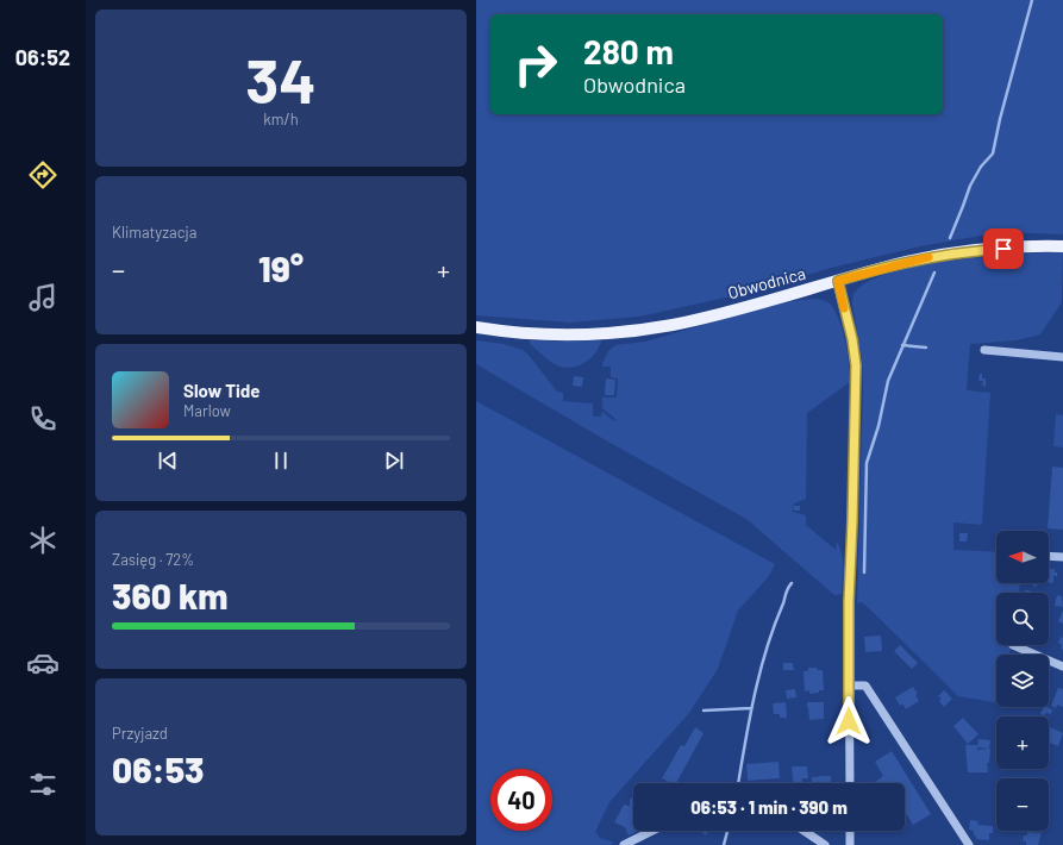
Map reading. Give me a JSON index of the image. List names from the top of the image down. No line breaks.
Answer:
{"streets":{"main road":["Obwodnica"]},"north":"left","page":{"tabs":"06:52","tile":[["34","km/h"],"Klimatyzacja",["Zasięg · 72%","360 km"],["Przyjazd","06:53"]],"turn":["280 m","Obwodnica"],"heat":["−","19°","+"],"song":["Slow Tide","Marlow"],"map_buttons":["+","−"],"limit":"40","trip":"06:53 · 1 min · 390 m"}}
